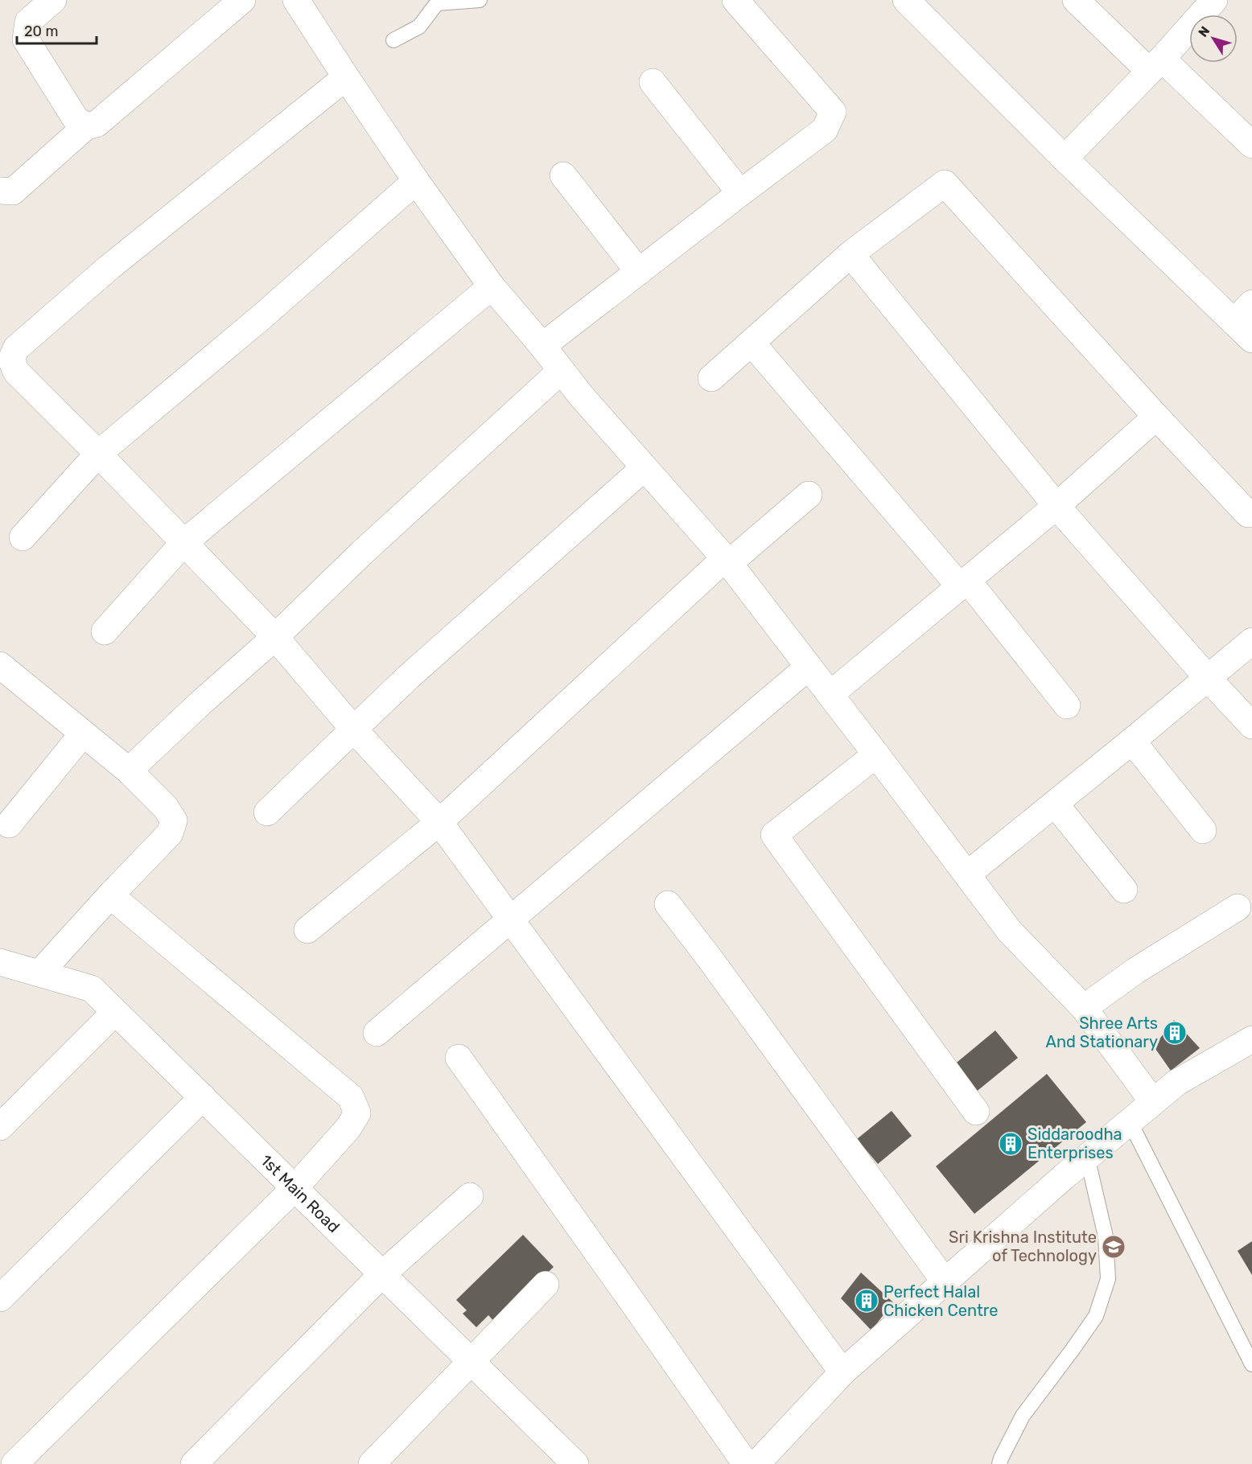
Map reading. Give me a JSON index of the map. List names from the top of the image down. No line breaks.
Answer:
{"streets":{"street":["1st Main Road"]},"places":{"building":["Shree Arts And Stationary","Siddaroodha Enterprises","Perfect Halal Chicken Centre"],"school or university":["Sri Krishna Institute of Technology"]},"scale_bar":"20 m","north":"top left"}
